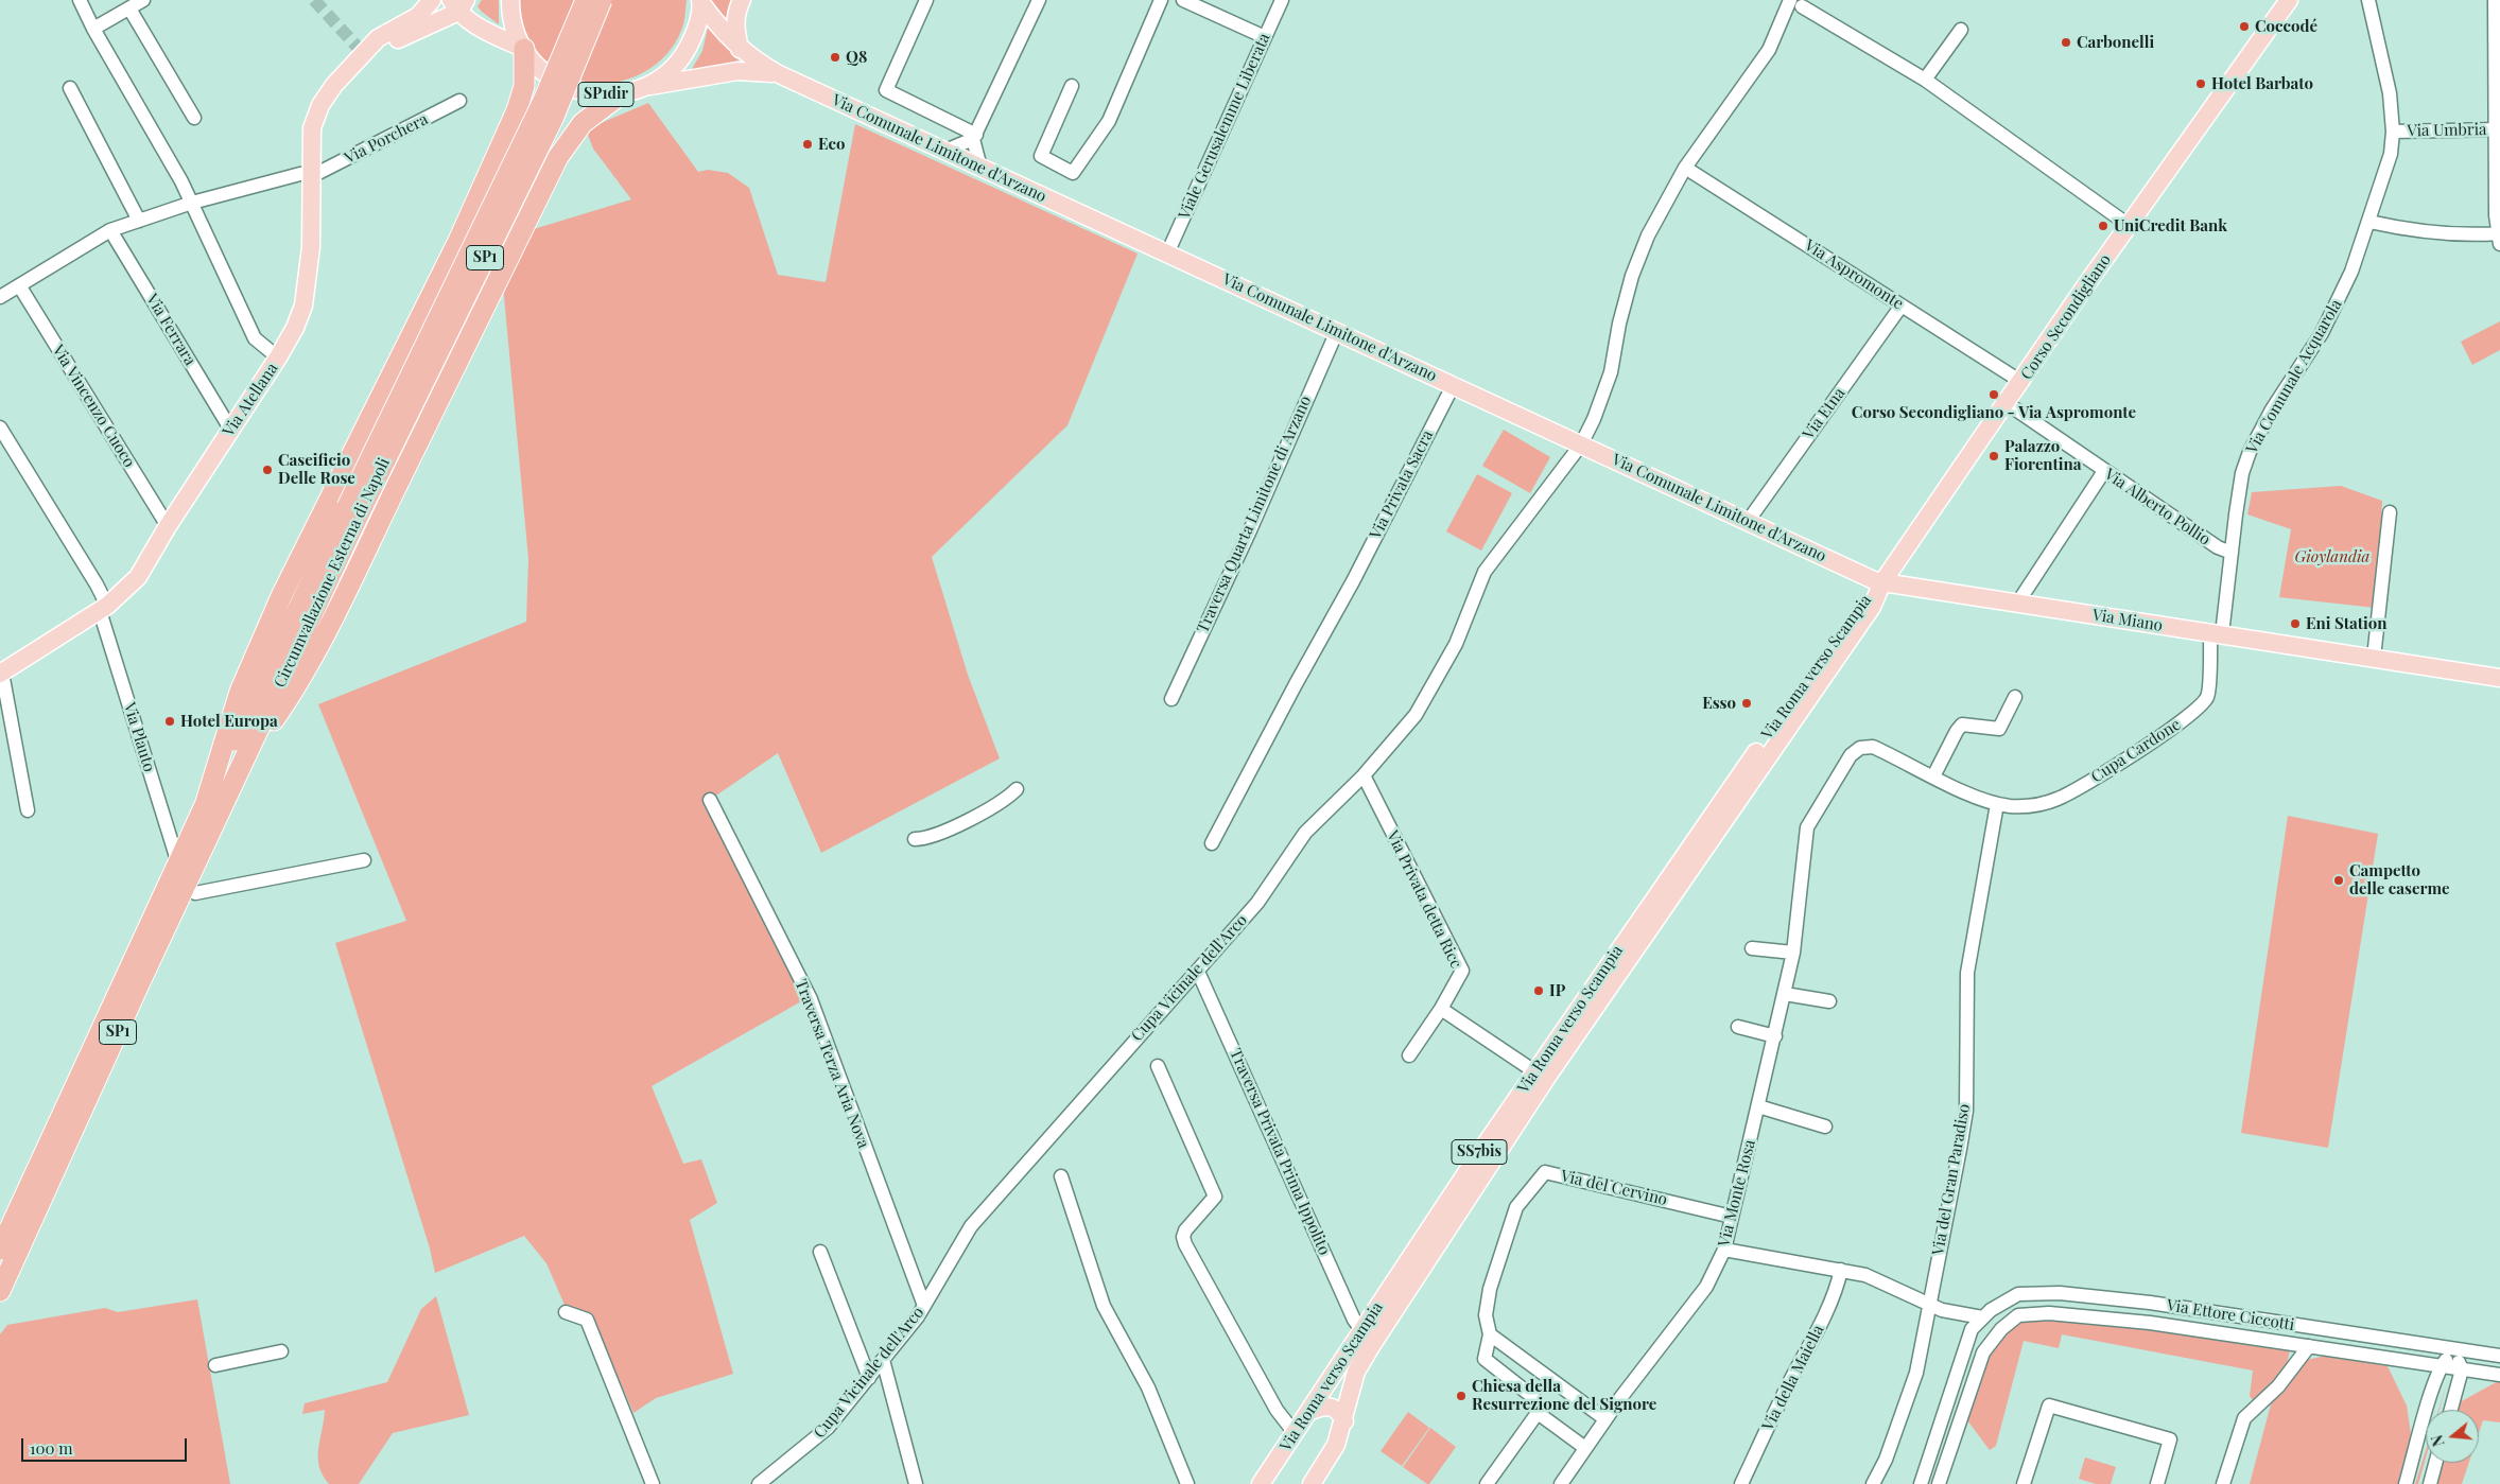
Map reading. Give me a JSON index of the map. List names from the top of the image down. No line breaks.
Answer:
{"streets":{"highway":["SP1","Circumvallazione Esterna di Napoli"],"main road":["SP1dir","Via Comunale Limitone d'Arzano","Corso Secondigliano","Via Atellana","Via Miano","Via Roma verso Scampia","SS7bis"],"street":["Viale Gerusalemme Liberata","Via Umbria","Via Porchera","Via Aspromonte","Via Ferrara","Via Comunale Acquarola","Via Vincenzo Cuoco","Via Etna","Via Privata Sacra","Via Alberto Pollio","Traversa Quarta Limitone di Arzano","Via Plauto","Cupa Cardone","Via Privata detta Ricc","Cupa Vicinale dell'Arco","Traversa Terza Aria Nova","Traversa Privata Prima Ippolito","Via del Gran Paradiso","Via del Cervino","Via Monte Rosa","Via Ettore Ciccotti","Via della Maiella"]},"crossings":[["Viale Gerusalemme Liberata","Via Comunale Limitone d'Arzano"],["Via Umbria","Via Comunale Acquarola"],["Via Porchera","Via Atellana"],["Via Comunale Limitone d'Arzano","Corso Secondigliano"],["Via Comunale Limitone d'Arzano","Via Etna"],["Via Comunale Limitone d'Arzano","Via Privata Sacra"],["Via Comunale Limitone d'Arzano","Traversa Quarta Limitone di Arzano"],["Via Comunale Limitone d'Arzano","Via Miano"],["Via Comunale Limitone d'Arzano","Via Roma verso Scampia"],["Via Comunale Limitone d'Arzano","Cupa Vicinale dell'Arco"],["Via Aspromonte","Corso Secondigliano"],["Via Aspromonte","Via Etna"],["Via Aspromonte","Cupa Vicinale dell'Arco"],["Corso Secondigliano","Via Alberto Pollio"],["Corso Secondigliano","Via Miano"],["Corso Secondigliano","Via Roma verso Scampia"],["Via Ferrara","Via Atellana"],["Via Comunale Acquarola","Via Alberto Pollio"],["Via Comunale Acquarola","Via Miano"],["Via Comunale Acquarola","Cupa Cardone"],["Via Atellana","Via Vincenzo Cuoco"],["Via Atellana","Via Plauto"],["Circumvallazione Esterna di Napoli","Via Plauto"],["Via Miano","Via Roma verso Scampia"],["Via Miano","Cupa Cardone"],["Via Roma verso Scampia","Traversa Privata Prima Ippolito"],["Cupa Cardone","Via del Gran Paradiso"],["Cupa Cardone","Via Monte Rosa"],["Via Privata detta Ricc","Cupa Vicinale dell'Arco"],["Cupa Vicinale dell'Arco","Traversa Terza Aria Nova"],["Cupa Vicinale dell'Arco","Traversa Privata Prima Ippolito"],["Via del Gran Paradiso","Via Monte Rosa"],["Via del Cervino","Via Monte Rosa"]],"parks":["Gioylandia"],"places":["Coccodé","Carbonelli","Q8","Hotel Barbato","Eco","UniCredit Bank","Corso Secondigliano - Via Aspromonte","Palazzo Fiorentina","Caseificio Delle Rose","Eni Station","Esso","Hotel Europa","Campetto delle caserme","IP","Chiesa della Resurrezione del Signore"],"scale_bar":"100 m","north":"left"}
